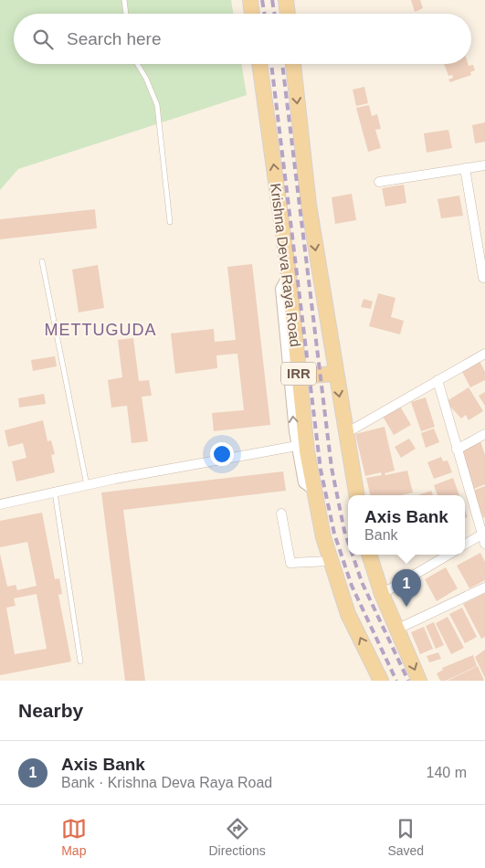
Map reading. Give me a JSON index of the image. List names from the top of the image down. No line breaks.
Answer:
{"streets":{"main road":["Krishna Deva Raya Road","IRR"]},"districts":["METTUGUDA"],"page":{"search":"Search here","popup":["Axis Bank","Bank"],"pins":"1","heading":"Nearby","list":[{"mark":"1","name":"Axis Bank","note":"Bank · Krishna Deva Raya Road","value":"140 m"}],"nav":["Map","Directions","Saved"]}}
